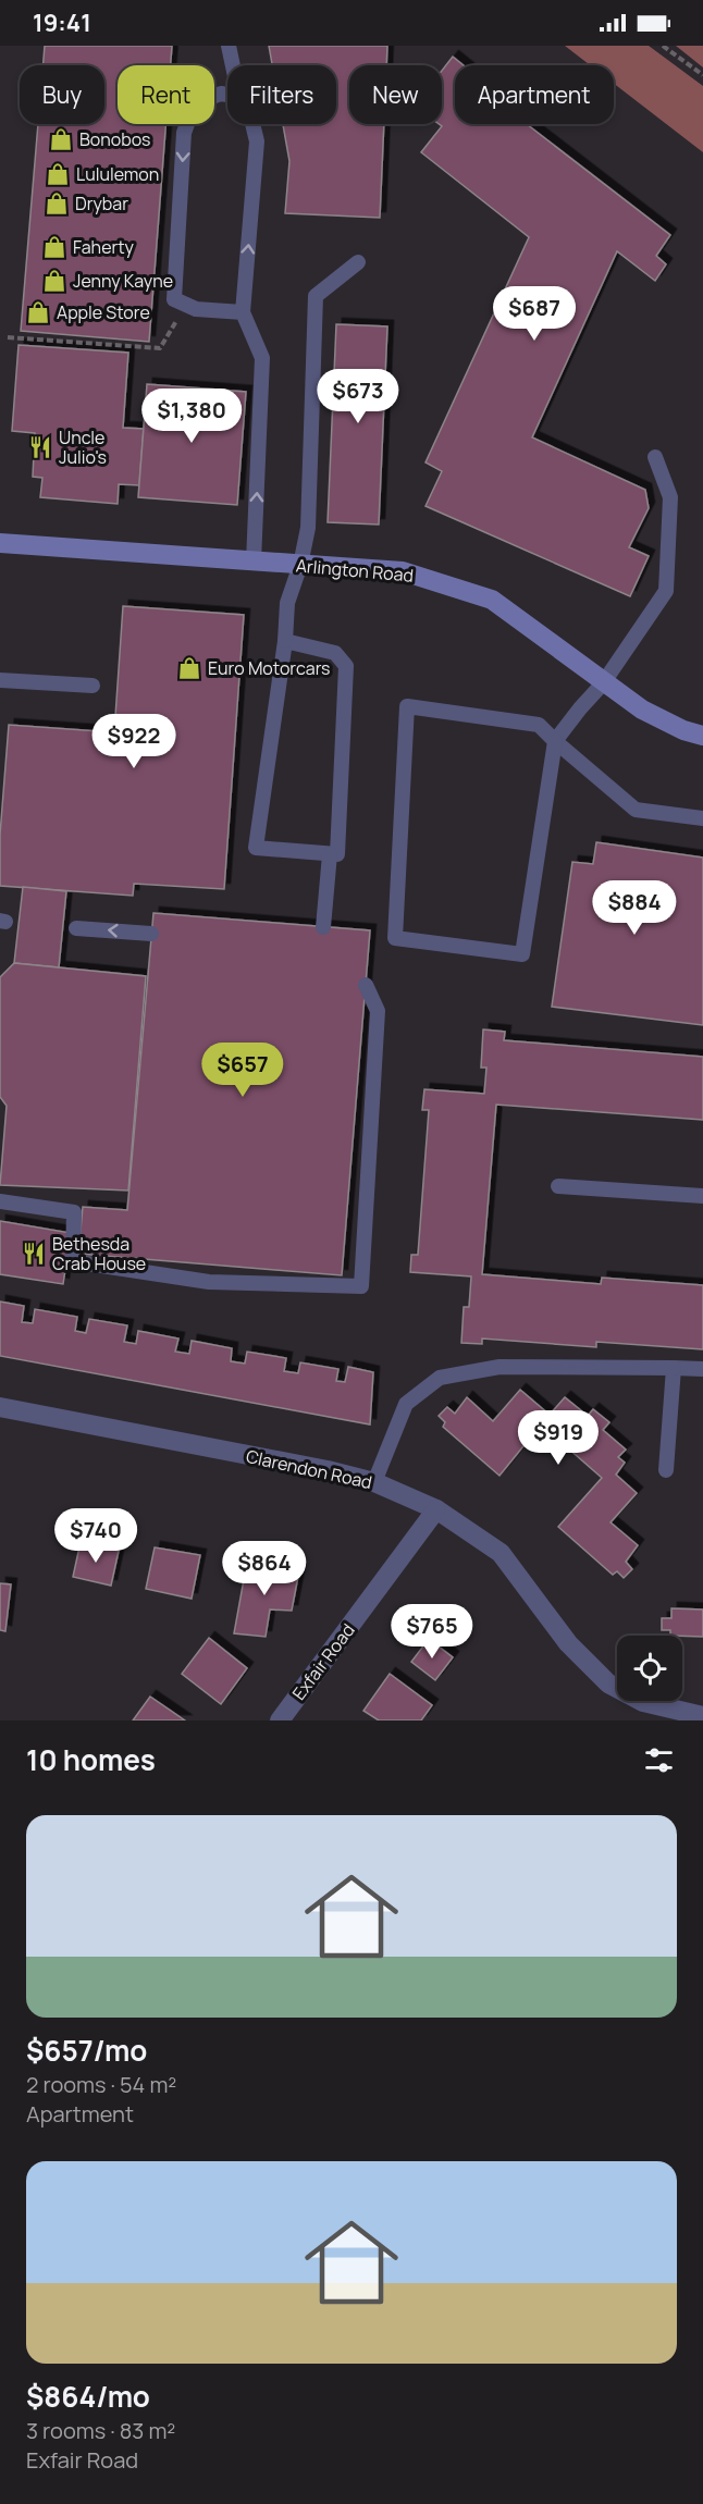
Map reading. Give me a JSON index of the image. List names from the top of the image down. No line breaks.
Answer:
{"streets":{"main road":["Arlington Road"],"street":["Clarendon Road","Exfair Road"]},"crossings":[["Clarendon Road","Exfair Road"]],"places":{"shop":["Bonobos","Lululemon","Drybar","Faherty","Jenny Kayne","Apple Store","Euro Motorcars"],"restaurant":["Uncle Julio's","Bethesda Crab House"]},"page":{"status":"19:41","chip":["Buy","Rent","Filters","New","Apartment"],"price":["$687","$673","$1,380","$922","$884","$657","$919","$740","$864","$765"],"heading":"10 homes","list":[{"name":"$657/mo","note":"2 rooms · 54 m² · Apartment"},{"name":"$864/mo","note":"3 rooms · 83 m² · Exfair Road"}]}}
